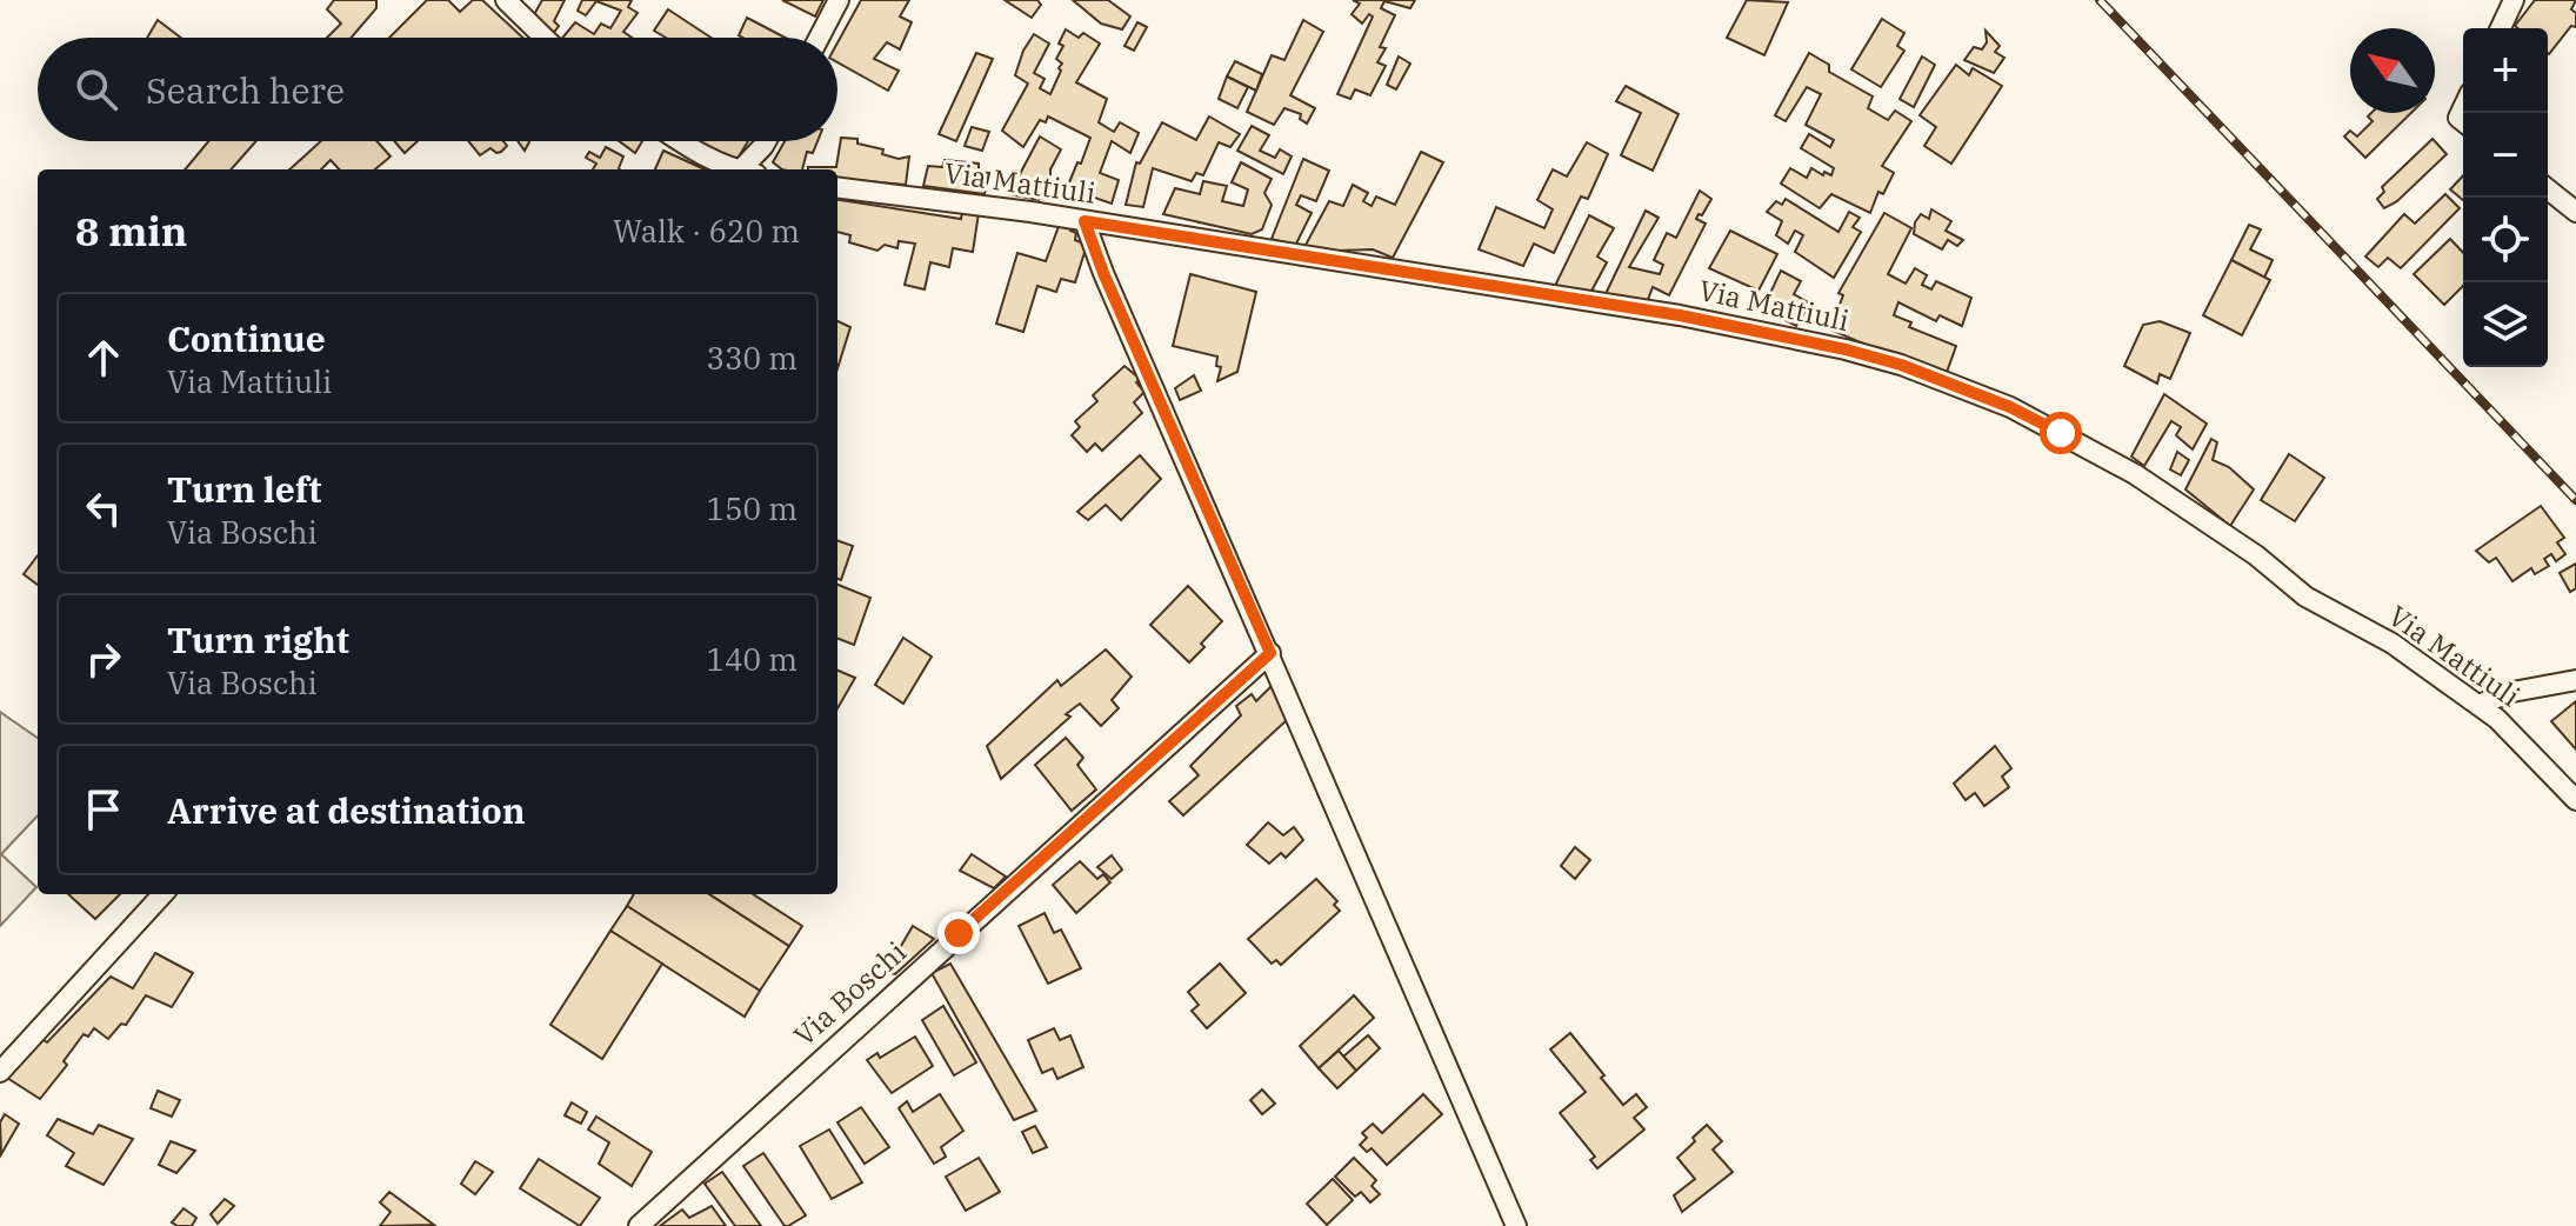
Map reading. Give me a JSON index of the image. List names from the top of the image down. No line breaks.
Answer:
{"streets":{"street":["Via Mattiuli","Via Boschi"]},"north":"top left","page":{"map_buttons":["+","−"],"search":"Search here","heading":["8 min","Walk · 620 m"],"list":[["Continue","Via Mattiuli","330 m"],["Turn left","Via Boschi","150 m"],["Turn right","Via Boschi","140 m"],"Arrive at destination"]}}
